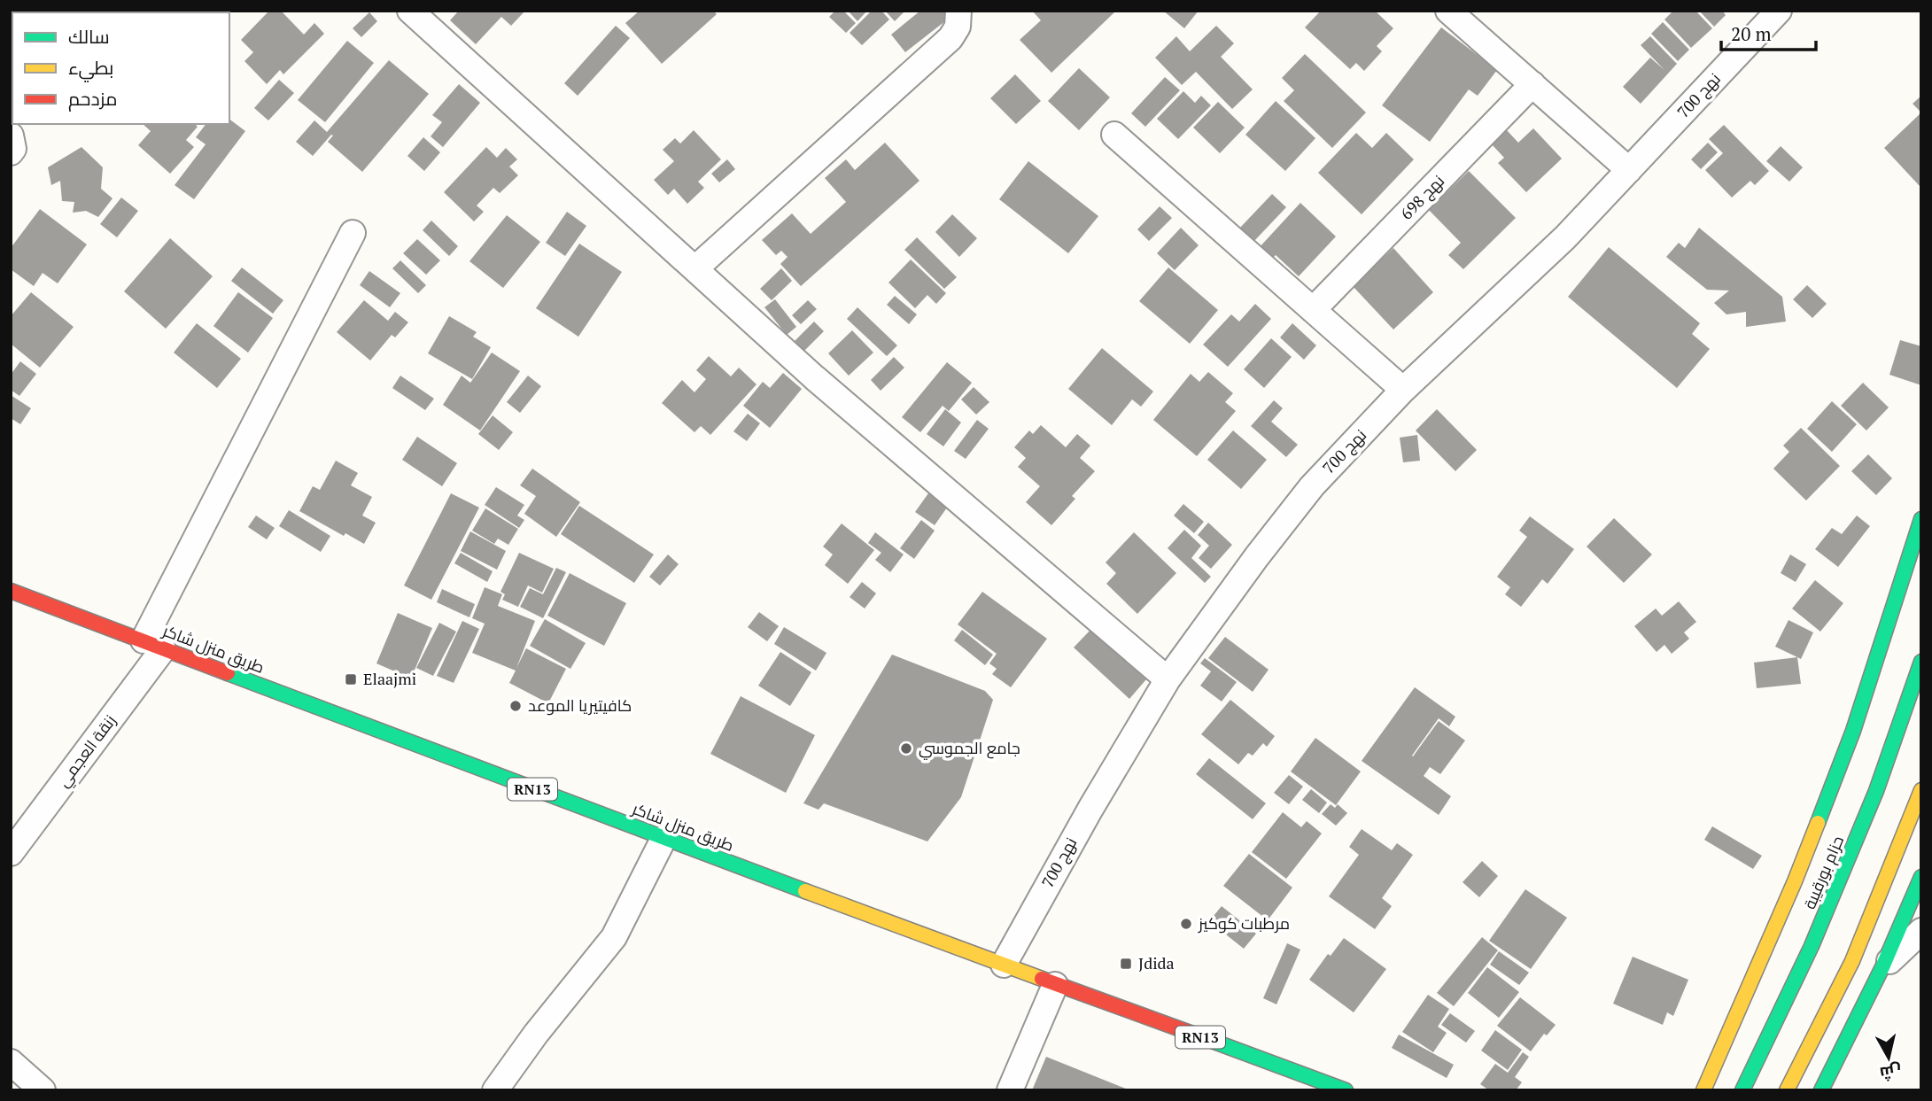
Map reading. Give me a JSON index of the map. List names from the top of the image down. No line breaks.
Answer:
{"streets":{"main road":["طريق منزل شاكر","RN13","حزام بورقيبة"],"street":["نهج 700","نهج 698","زنقة العجمي"]},"crossings":[["نهج 700","طريق منزل شاكر"],["طريق منزل شاكر","زنقة العجمي"]],"places":{"transit":["Elaajmi","Jdida"],"other":["كافيتيريا الموعد","جامع الجموسي","مرطبات كوكيز"]},"legend":["سالك","بطيء","مزدحم"],"scale_bar":"20 m","north":"bottom"}
